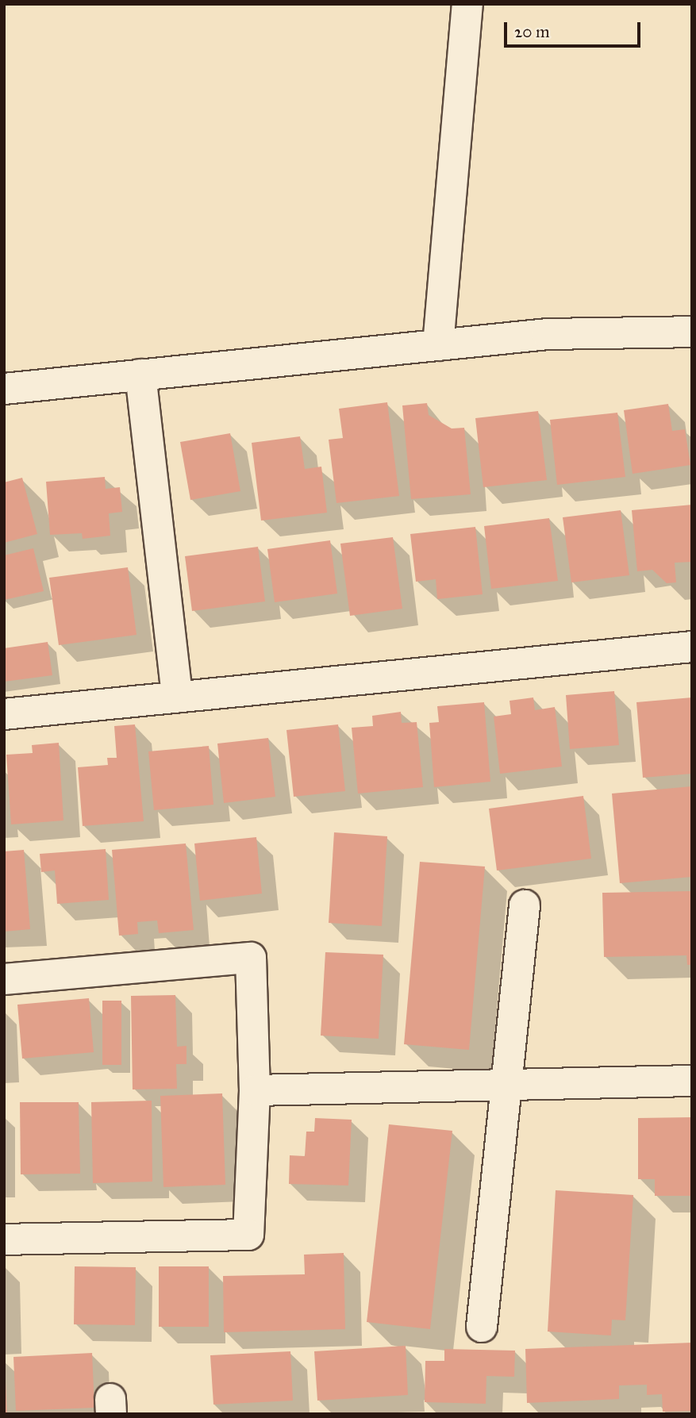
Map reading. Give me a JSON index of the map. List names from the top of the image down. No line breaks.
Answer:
{"scale_bar":"20 m"}
